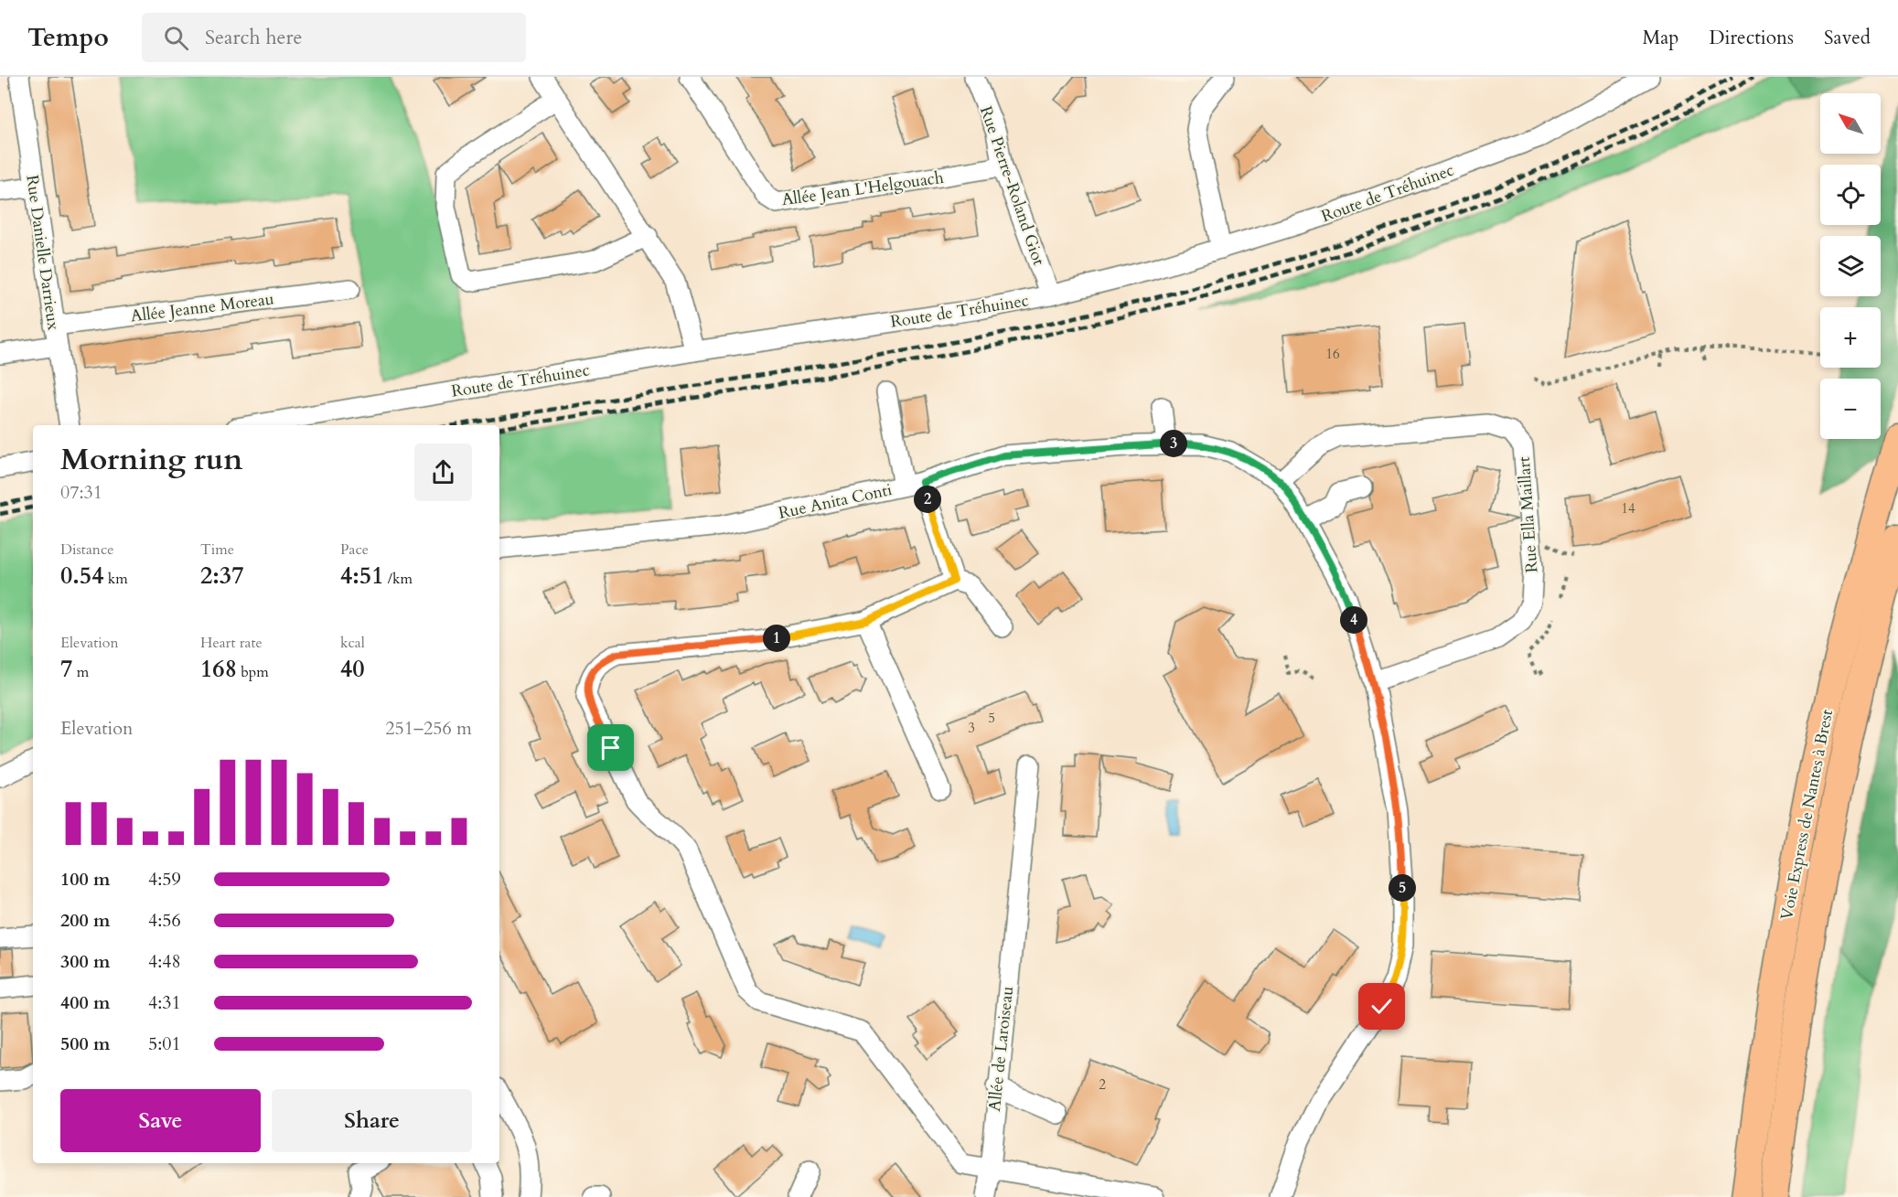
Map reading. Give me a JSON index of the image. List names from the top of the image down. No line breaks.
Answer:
{"streets":{"highway":["Voie Express de Nantes à Brest"],"street":["Rue Pierre-Roland Giot","Allée Jean L'Helgouach","Route de Tréhuinec","Rue Danielle Darrieux","Allée Jeanne Moreau","Rue Anita Conti","Rue Ella Maillart","Allée de Laroiseau"]},"crossings":[["Rue Pierre-Roland Giot","Allée Jean L'Helgouach"],["Rue Pierre-Roland Giot","Route de Tréhuinec"],["Rue Danielle Darrieux","Allée Jeanne Moreau"],["Rue Anita Conti","Rue Ella Maillart"]],"house_numbers":["16","14","5","3","2"],"north":"top left","page":{"header":"Tempo","search":"Search here","nav":["Map","Directions","Saved"],"map_buttons":["+","−"],"heading":["Morning run","07:31"],"pins":["3","2","4","1","5"],"stats":[["Distance","0.54 km"],["Time","2:37"],["Pace","4:51 /km"],["Elevation","7 m"],["Heart rate","168 bpm"],["kcal","40"]],"chart":["Elevation","251–256 m"],"list":[{"name":"100 m","note":"4:59"},{"name":"200 m","note":"4:56"},{"name":"300 m","note":"4:48"},{"name":"400 m","note":"4:31"},{"name":"500 m","note":"5:01"}],"buttons":["Save","Share"]}}
